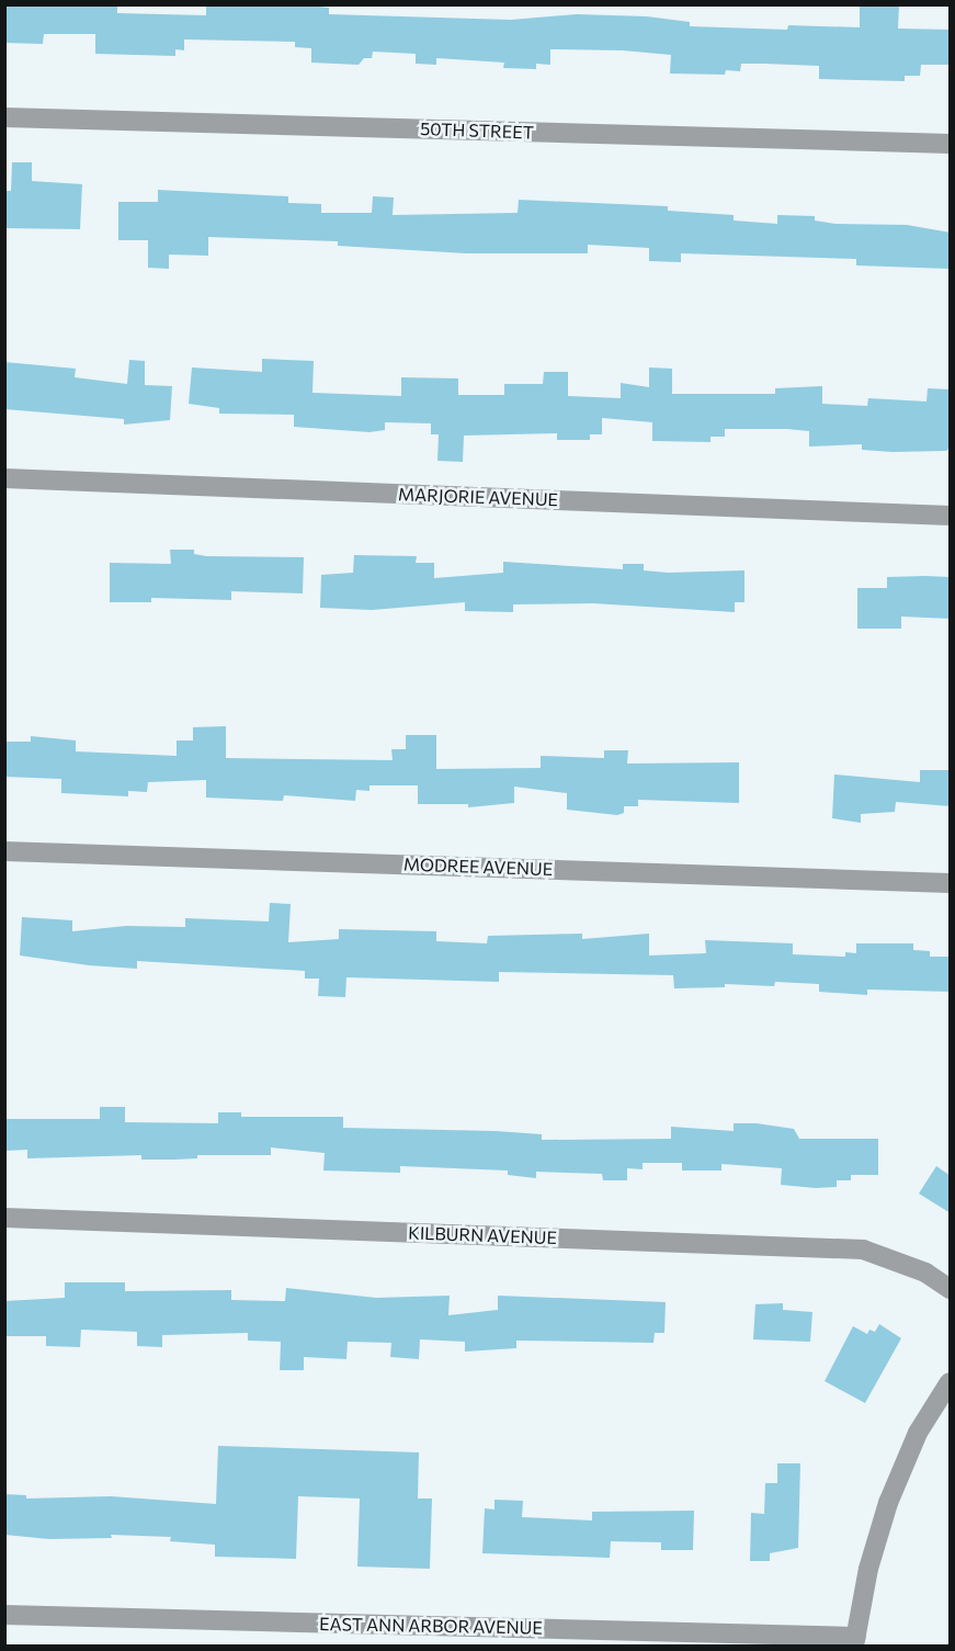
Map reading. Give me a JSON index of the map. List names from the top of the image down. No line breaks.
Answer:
{"streets":{"street":["50TH STREET","MARJORIE AVENUE","MODREE AVENUE","KILBURN AVENUE","EAST ANN ARBOR AVENUE"]}}
